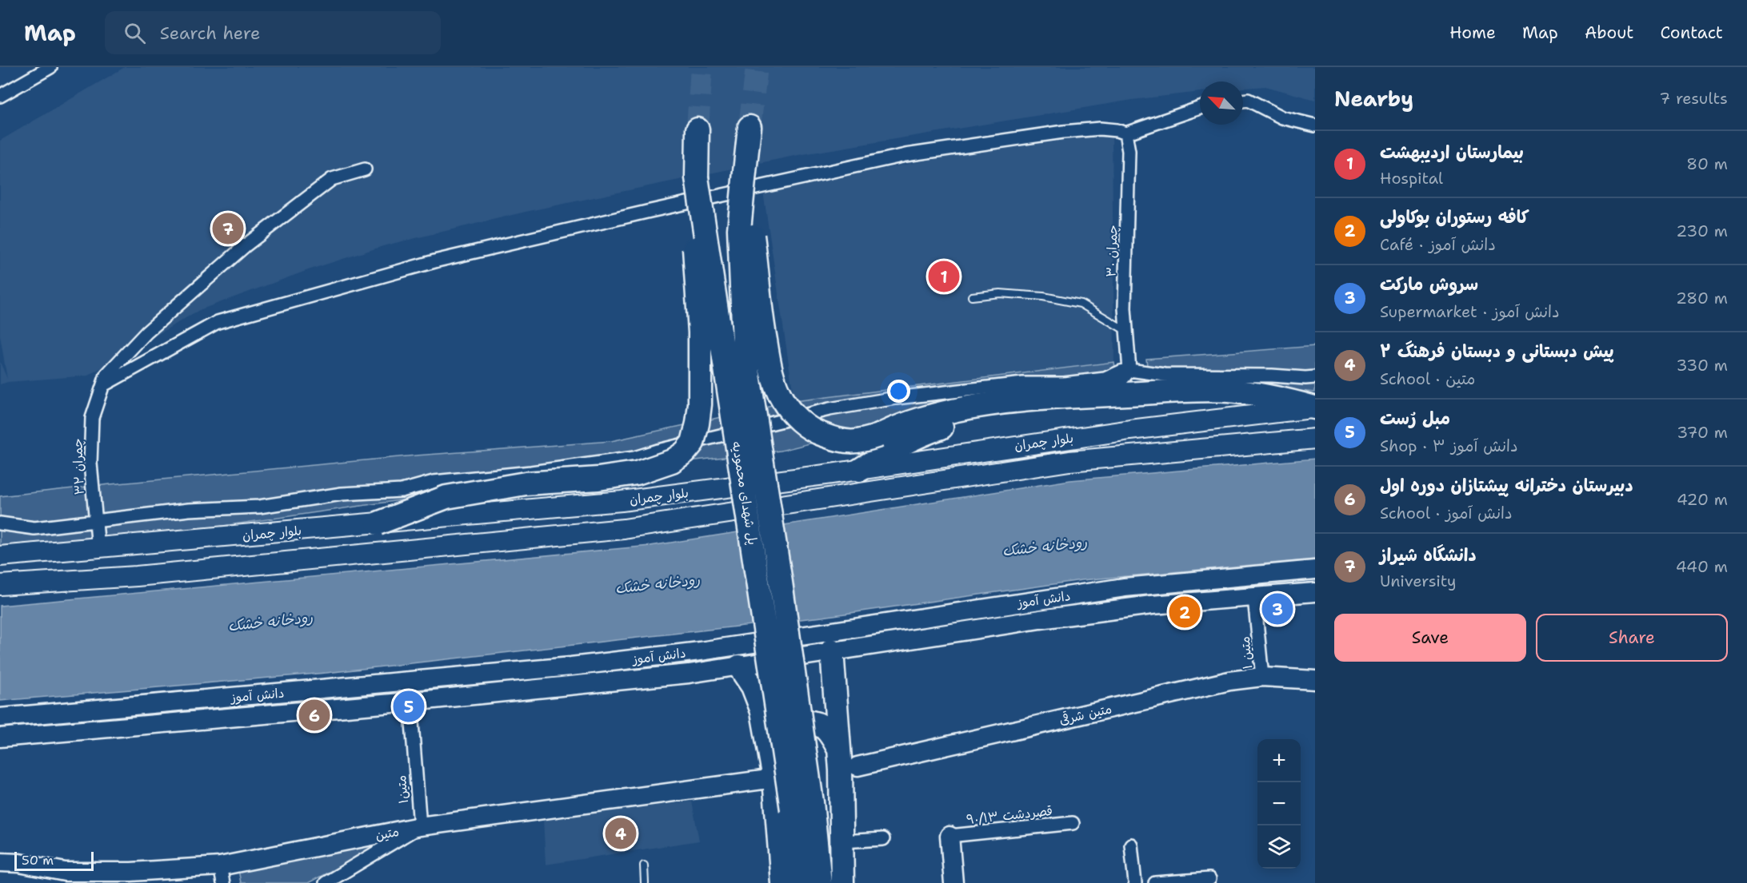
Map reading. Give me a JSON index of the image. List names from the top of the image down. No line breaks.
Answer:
{"streets":{"highway":["پل شهدای محمودیه"],"main road":["بلوار چمران","دانش آموز","متین شرقی","متین"],"street":["۳۰ چمران","۳۲ چمران","متین ۱","متین۱","۹۰/۱۳ قصردشت"]},"crossings":[["بلوار چمران","۳۲ چمران"],["دانش آموز","متین ۱"],["دانش آموز","متین۱"],["متین ۱","متین شرقی"],["متین۱","متین"]],"water":["رودخانه خشک"],"scale_bar":"50 m","north":"top left","page":{"header":"Map","search":"Search here","nav":["Home","Map","About","Contact"],"heading":["Nearby","7 results"],"list":[{"mark":"1","name":"بیمارستان اردیبهشت","note":"Hospital","value":"80 m"},{"mark":"2","name":"کافه رستوران بوکاولی","note":"Café · دانش آموز","value":"230 m"},{"mark":"3","name":"سروش مارکت","note":"Supermarket · دانش آموز","value":"280 m"},{"mark":"4","name":"پیش دبستانی و دبستان فرهنگ ۲","note":"School · متین","value":"330 m"},{"mark":"5","name":"مبل رُست","note":"Shop · ۳ دانش آموز","value":"370 m"},{"mark":"6","name":"دبیرستان دخترانه پیشتازان دوره اول","note":"School · دانش آموز","value":"420 m"},{"mark":"7","name":"دانشگاه شیراز","note":"University","value":"440 m"}],"pins":["7","1","3","2","5","6","4"],"buttons":["Save","Share"],"map_buttons":["+","−"],"scale":"50 m"}}
